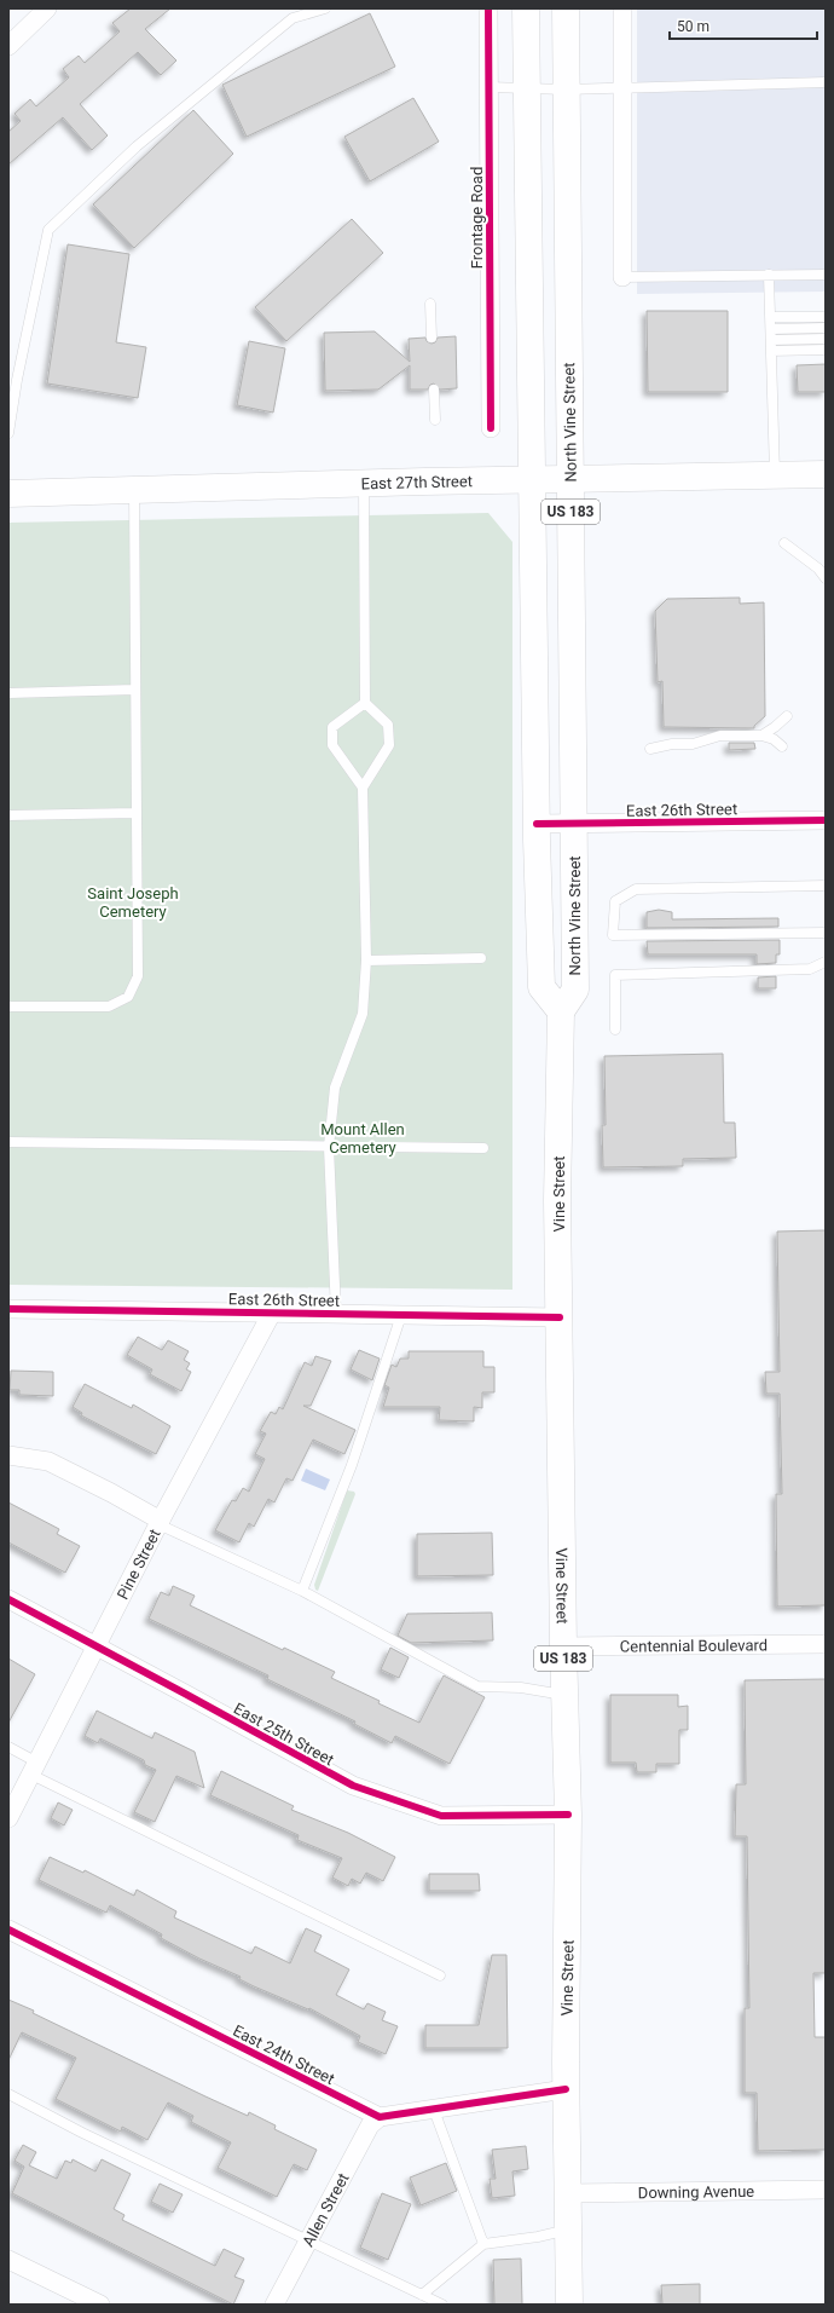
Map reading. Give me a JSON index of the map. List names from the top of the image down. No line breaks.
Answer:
{"streets":{"main road":["North Vine Street","East 27th Street","US 183","Vine Street"],"street":["Frontage Road","East 26th Street","Pine Street","Centennial Boulevard","East 25th Street","East 24th Street","Downing Avenue","Allen Street"]},"crossings":[["North Vine Street","East 27th Street"],["North Vine Street","East 26th Street"],["North Vine Street","Vine Street"],["East 26th Street","Vine Street"],["East 26th Street","Pine Street"],["Vine Street","Centennial Boulevard"],["Vine Street","East 25th Street"],["Vine Street","Downing Avenue"],["Pine Street","East 25th Street"],["East 24th Street","Allen Street"]],"parks":["Saint Joseph Cemetery","Mount Allen Cemetery"],"scale_bar":"50 m"}
